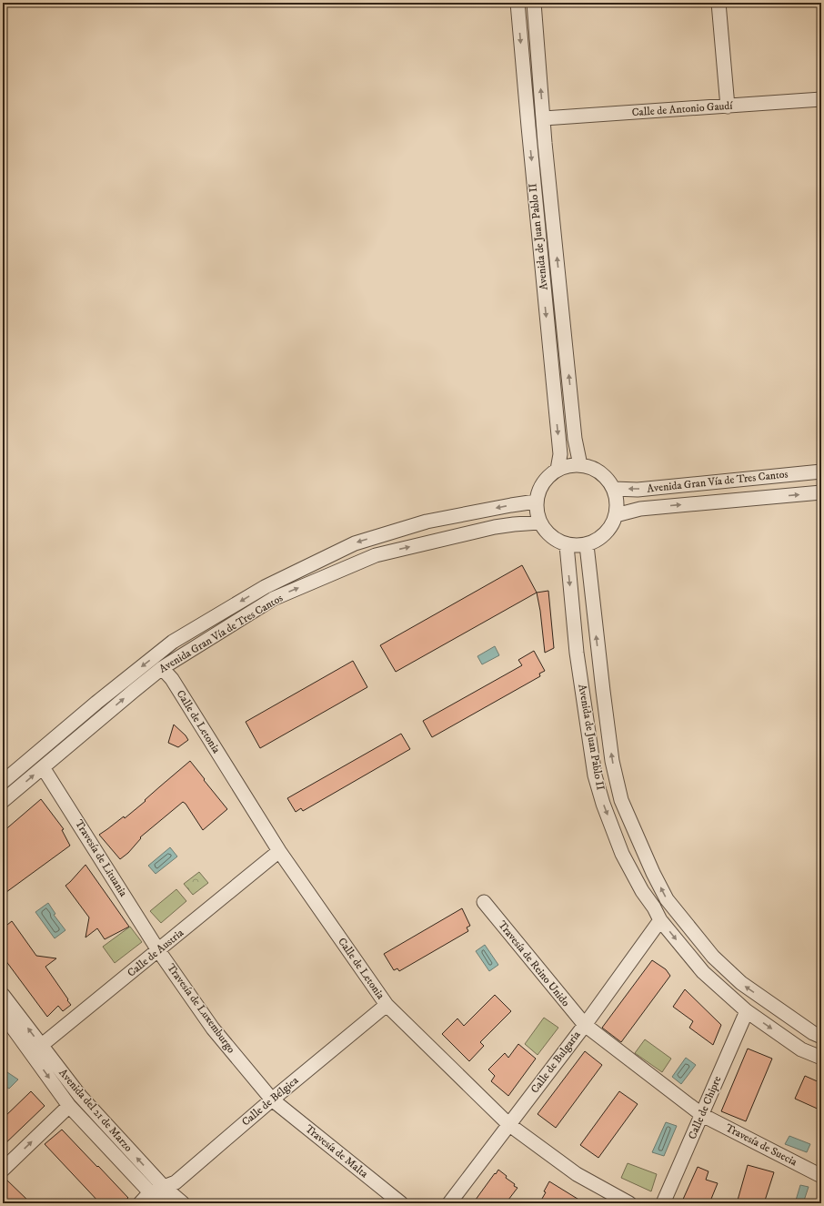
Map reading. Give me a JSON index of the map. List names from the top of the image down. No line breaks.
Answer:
{"streets":{"street":["Calle de Antonio Gaudí","Avenida de Juan Pablo II","Avenida Gran Vía de Tres Cantos","Calle de Letonia","Travesía de Lituania","Calle de Austria","Travesía de Reino Unido","Travesía de Luxemburgo","Calle de Bulgaria","Calle de Bélgica","Calle de Chipre","Avenida del 21 de Marzo","Travesía de Suecia","Travesía de Malta"]},"crossings":[["Calle de Antonio Gaudí","Avenida de Juan Pablo II"],["Avenida de Juan Pablo II","Avenida Gran Vía de Tres Cantos"],["Avenida de Juan Pablo II","Calle de Bulgaria"],["Avenida de Juan Pablo II","Calle de Chipre"],["Avenida Gran Vía de Tres Cantos","Calle de Letonia"],["Avenida Gran Vía de Tres Cantos","Travesía de Lituania"],["Calle de Letonia","Calle de Austria"],["Calle de Letonia","Calle de Bulgaria"],["Calle de Letonia","Calle de Bélgica"],["Travesía de Lituania","Calle de Austria"],["Travesía de Lituania","Travesía de Luxemburgo"],["Calle de Austria","Travesía de Luxemburgo"],["Calle de Austria","Avenida del 21 de Marzo"],["Travesía de Reino Unido","Calle de Bulgaria"],["Travesía de Reino Unido","Calle de Chipre"],["Travesía de Reino Unido","Travesía de Suecia"],["Travesía de Luxemburgo","Calle de Bélgica"],["Travesía de Luxemburgo","Travesía de Malta"],["Calle de Bélgica","Avenida del 21 de Marzo"],["Calle de Bélgica","Travesía de Malta"],["Calle de Chipre","Travesía de Suecia"]]}
